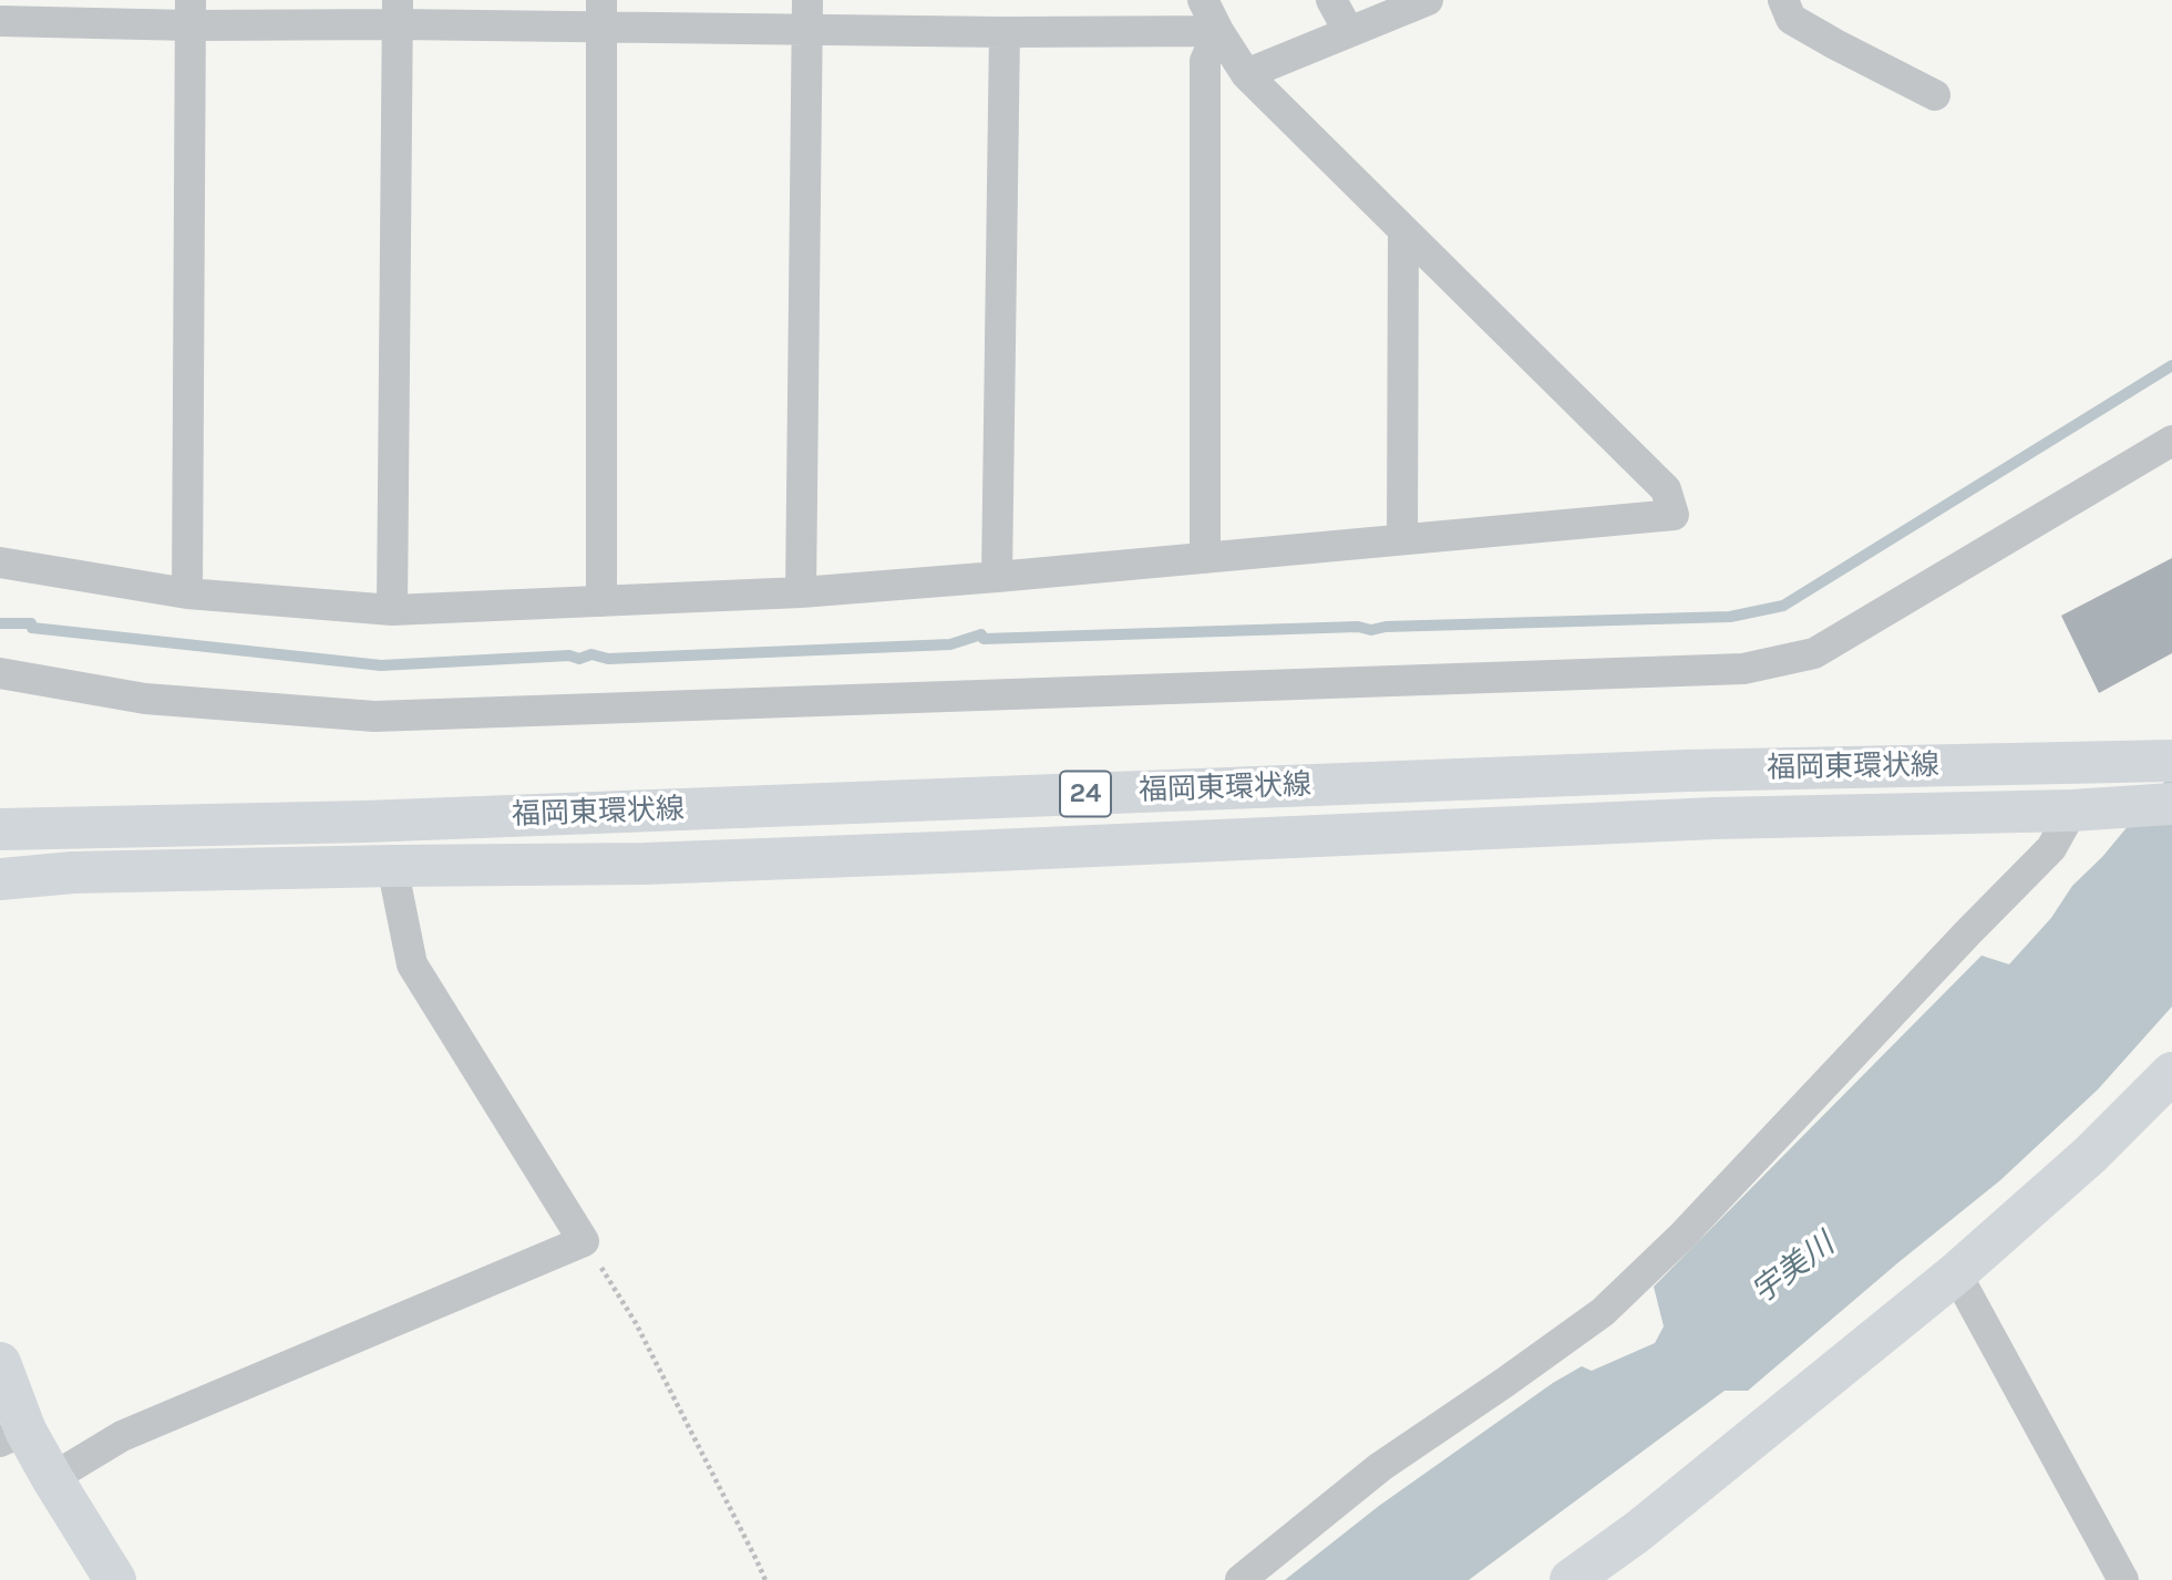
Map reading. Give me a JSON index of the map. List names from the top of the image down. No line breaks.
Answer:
{"streets":{"main road":["福岡東環状線","24"]},"water":["宇美川"]}
